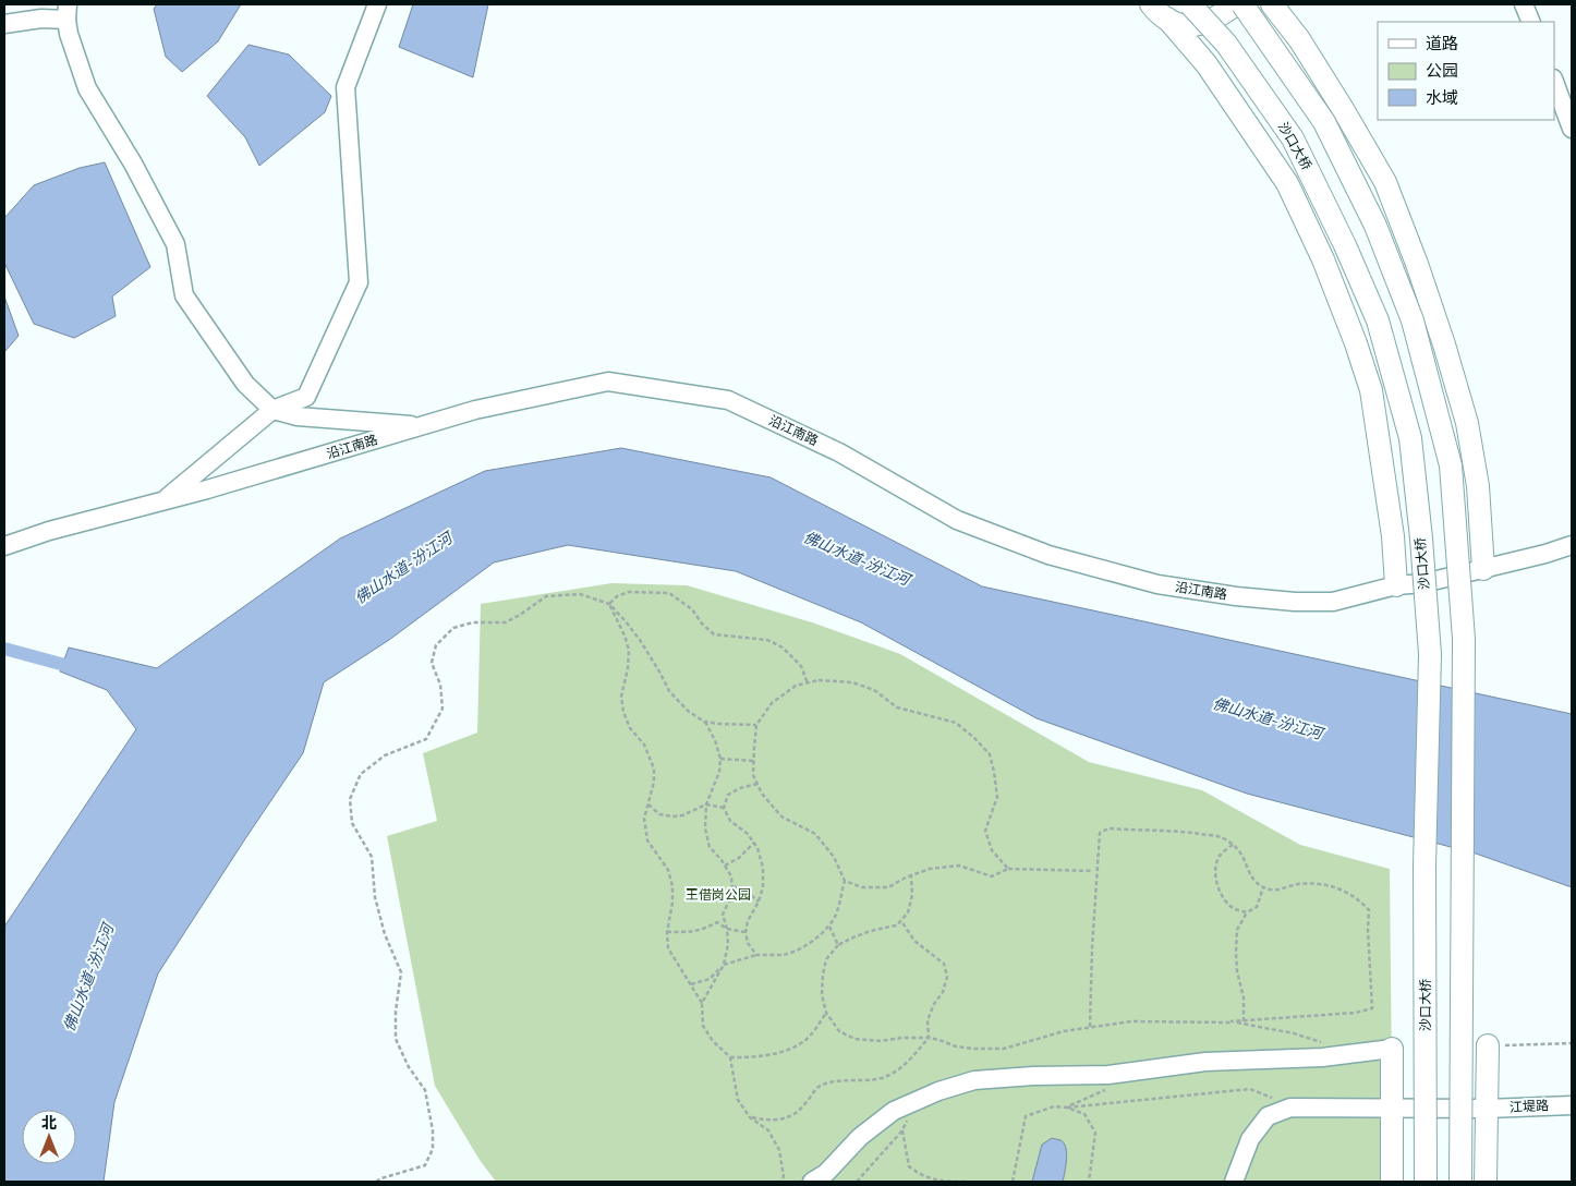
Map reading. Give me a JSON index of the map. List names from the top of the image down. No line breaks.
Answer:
{"streets":{"main road":["沙口大桥"],"street":["沿江南路","江堤路"]},"water":["佛山水道-汾江河"],"parks":["王借岗公园"],"legend":["道路","公园","水域"],"north":"top"}
